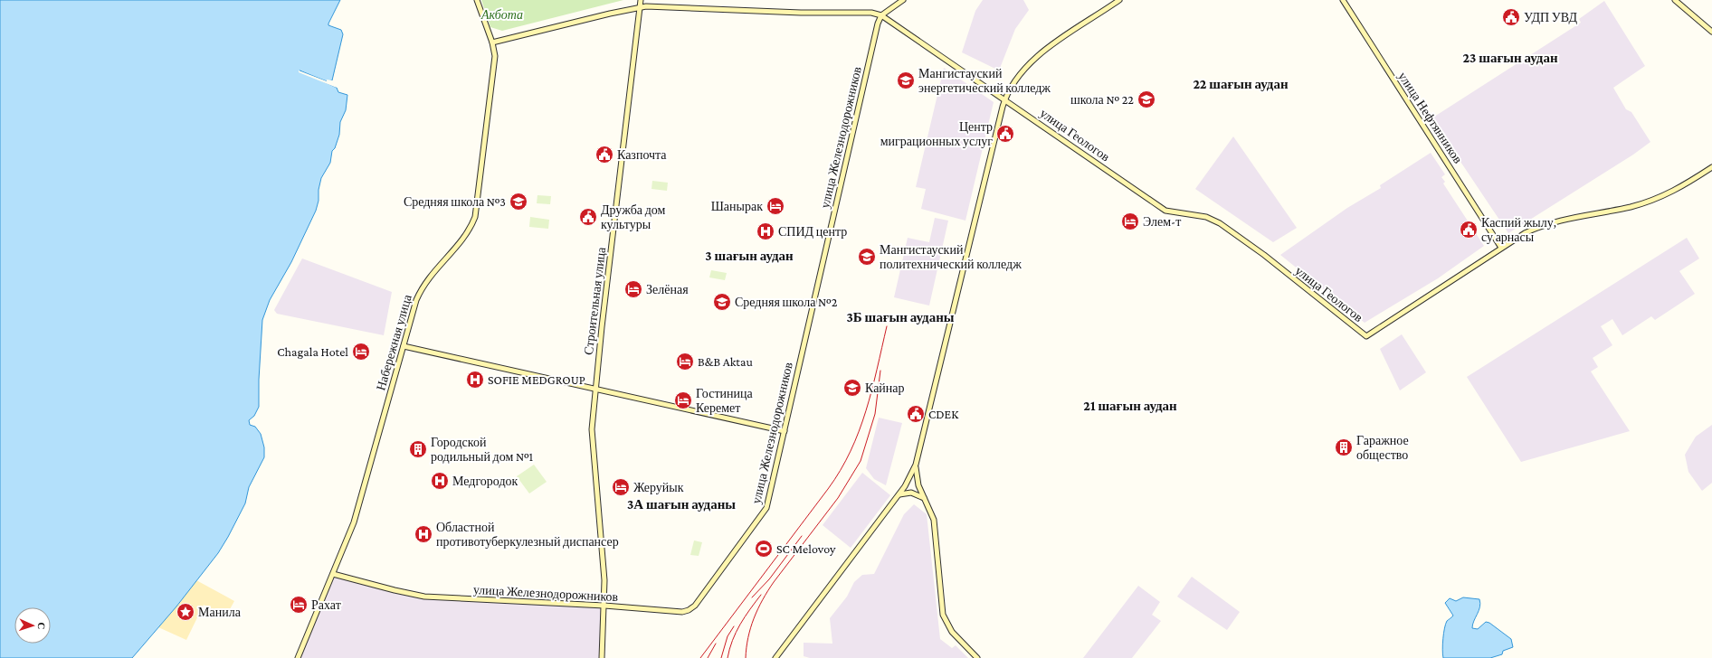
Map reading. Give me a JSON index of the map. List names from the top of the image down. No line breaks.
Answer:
{"streets":{"street":["улица Нефтянников","улица Геологов","улица Железнодорожников","Строительная улица","Набережная улица"]},"crossings":[["улица Нефтянников","улица Геологов"],["улица Геологов","улица Железнодорожников"],["улица Геологов","Строительная улица"],["улица Геологов","Набережная улица"],["улица Железнодорожников","Строительная улица"],["улица Железнодорожников","Набережная улица"]],"districts":["23 шағын аудан","22 шағын аудан","3 шағын аудан","3Б шағын ауданы","21 шағын аудан","3А шағын ауданы"],"parks":["Акбота"],"places":{"public building":["УДП УВД","Центр миграционных услуг","Казпочта","Дружба дом культуры","Каспий жылу, су арнасы","CDEK"],"school or university":["Мангистауский энергетический колледж","школа № 22","Средняя школа №3","Мангистауский политехнический колледж","Средняя школа №2","Кайнар"],"hotel":["Шанырак","Элем-т","Зелёная","Chagala Hotel","B&B Aktau","Гостиница Керемет","Жеруйык","Рахат"],"hospital":["СПИД центр","SOFIE MEDGROUP","Медгородок","Областной противотуберкулезный диспансер"],"building":["Гаражное общество","Городской родильный дом №1"],"sports":["SC Melovoy"],"place":["Манила"]},"north":"right"}
